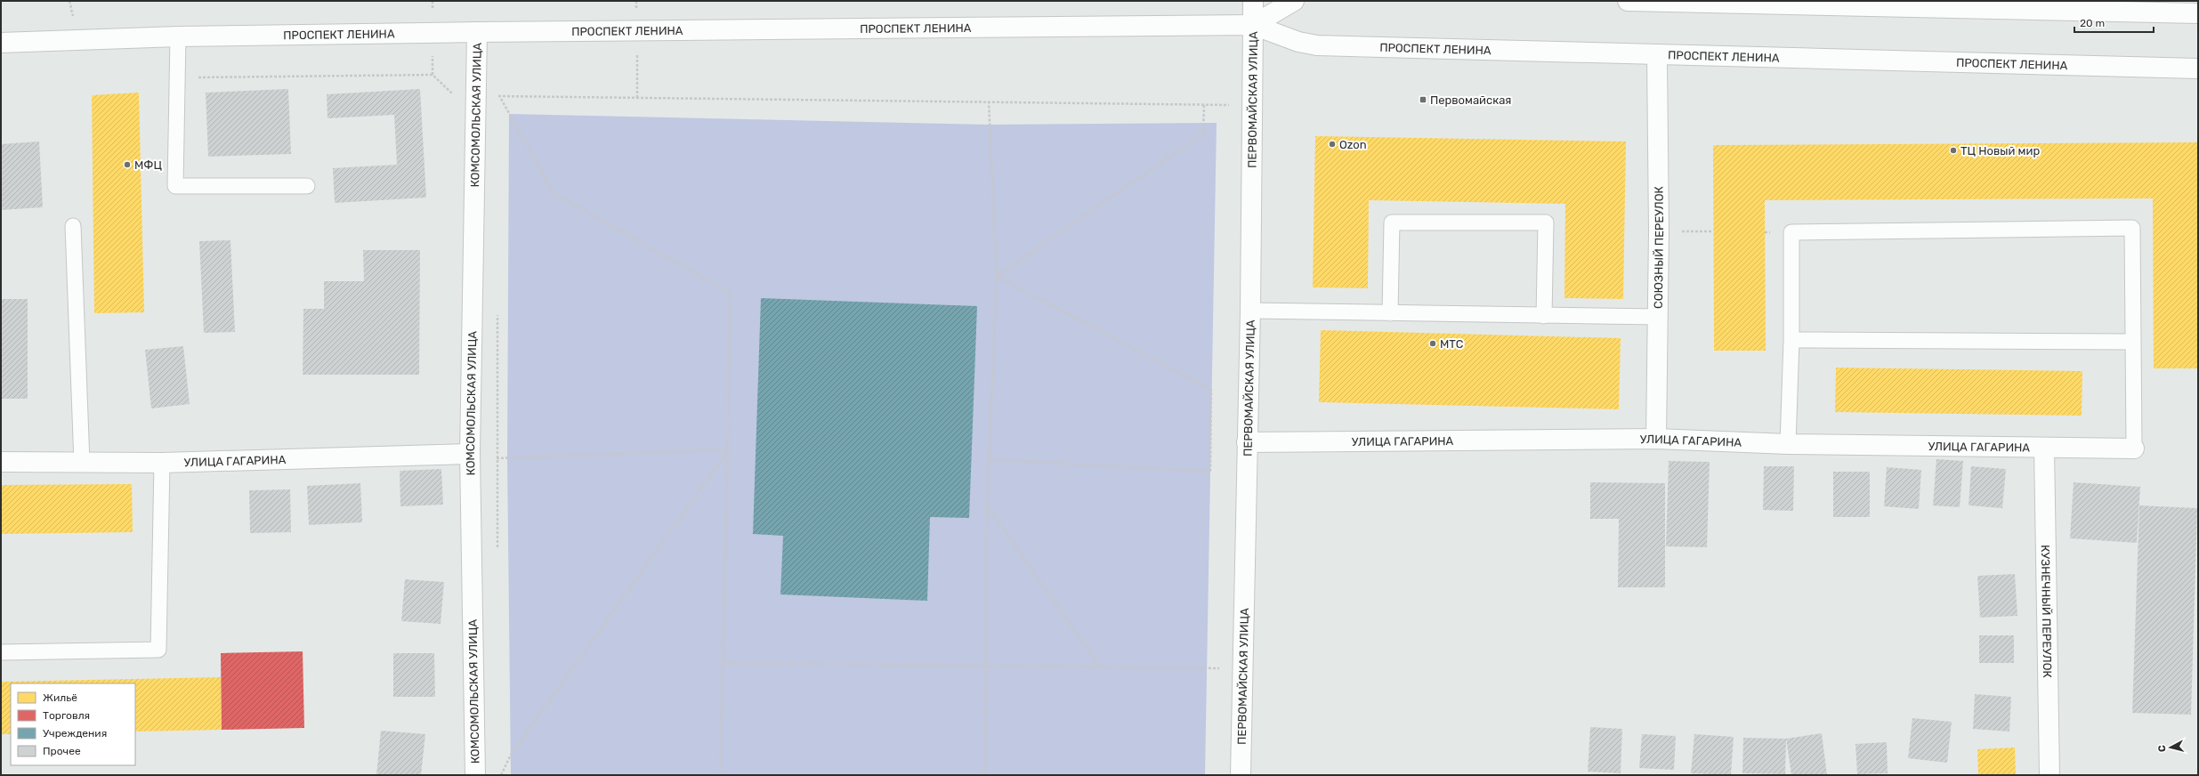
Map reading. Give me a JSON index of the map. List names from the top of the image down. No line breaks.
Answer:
{"streets":{"street":["ПРОСПЕКТ ЛЕНИНА","ПЕРВОМАЙСКАЯ УЛИЦА","КОМСОМОЛЬСКАЯ УЛИЦА","СОЮЗНЫЙ ПЕРЕУЛОК","УЛИЦА ГАГАРИНА","КУЗНЕЧНЫЙ ПЕРЕУЛОК"]},"crossings":[["ПРОСПЕКТ ЛЕНИНА","ПЕРВОМАЙСКАЯ УЛИЦА"],["ПРОСПЕКТ ЛЕНИНА","КОМСОМОЛЬСКАЯ УЛИЦА"],["ПРОСПЕКТ ЛЕНИНА","СОЮЗНЫЙ ПЕРЕУЛОК"],["ПЕРВОМАЙСКАЯ УЛИЦА","УЛИЦА ГАГАРИНА"],["КОМСОМОЛЬСКАЯ УЛИЦА","УЛИЦА ГАГАРИНА"],["СОЮЗНЫЙ ПЕРЕУЛОК","УЛИЦА ГАГАРИНА"],["УЛИЦА ГАГАРИНА","КУЗНЕЧНЫЙ ПЕРЕУЛОК"]],"places":{"transit":["Первомайская"],"other":["Ozon","ТЦ Новый мир","МФЦ","МТС"]},"legend":["Жильё","Торговля","Учреждения","Прочее"],"scale_bar":"20 m","north":"left"}
